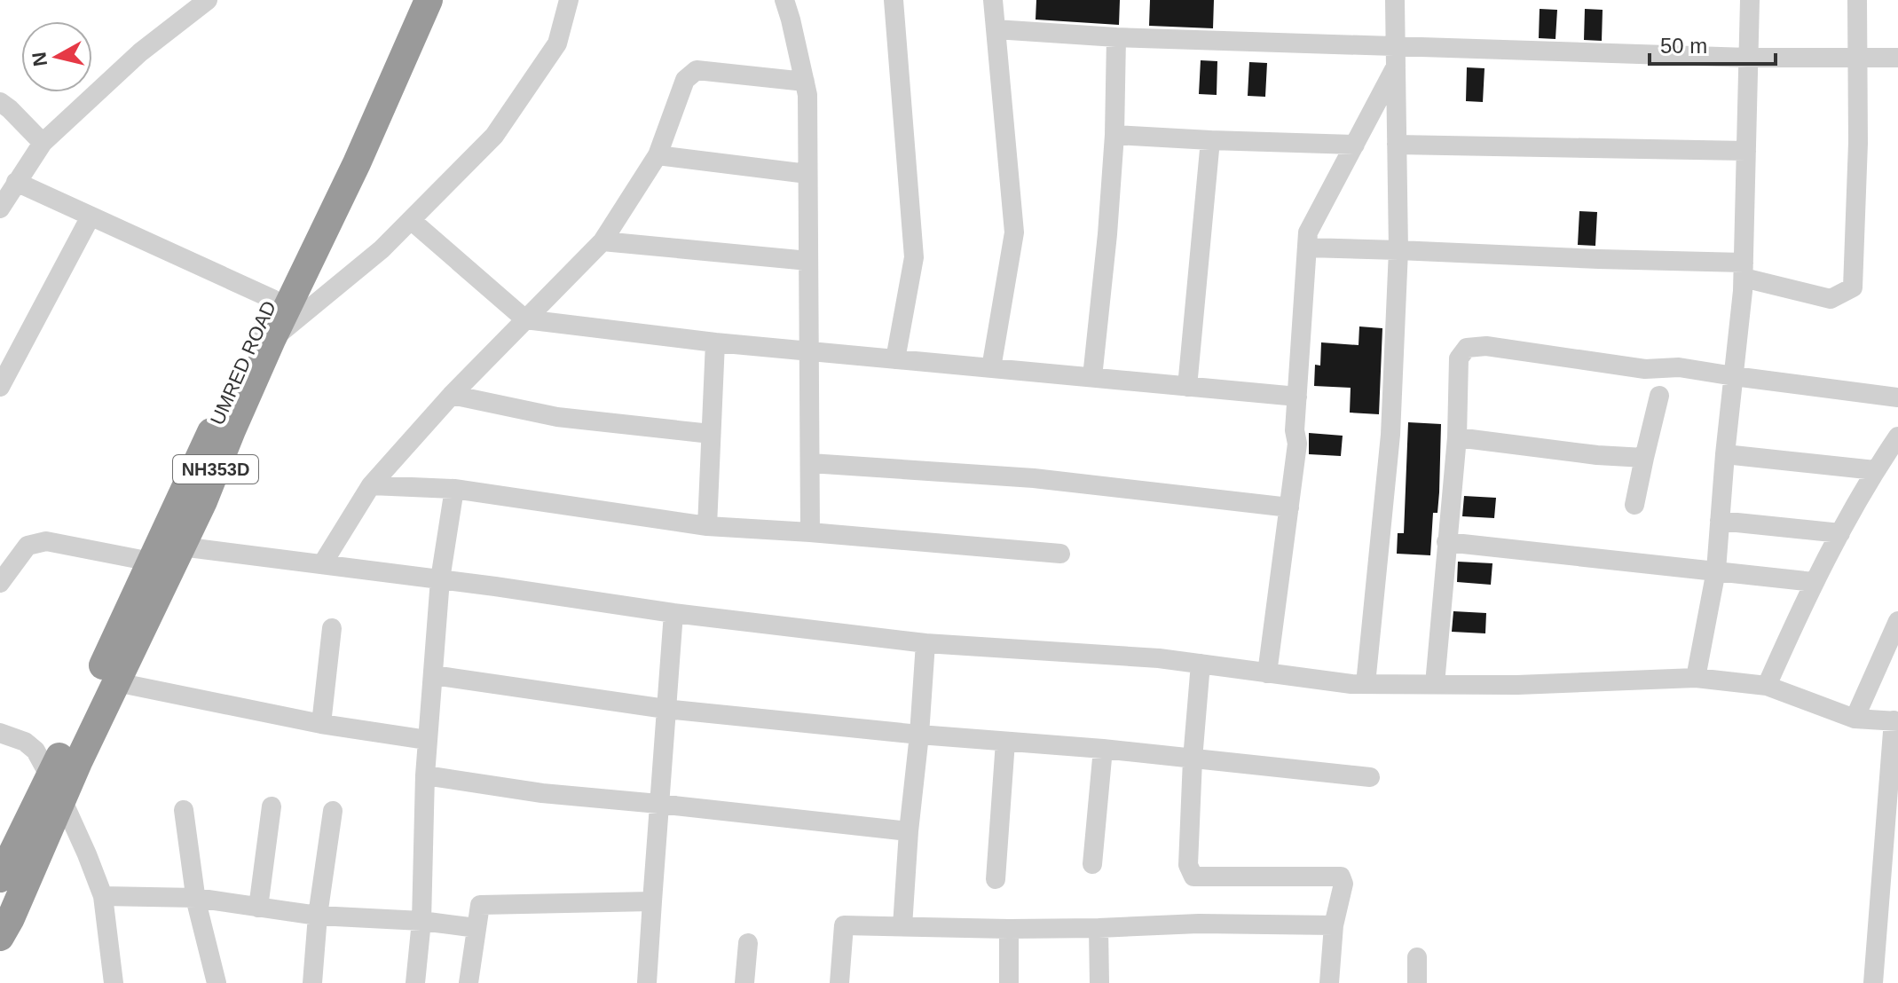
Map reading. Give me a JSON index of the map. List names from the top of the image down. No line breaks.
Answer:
{"streets":{"highway":["UMRED ROAD","NH353D"]},"crossings":[["UMRED ROAD","NH353D"]],"scale_bar":"50 m","north":"left"}
